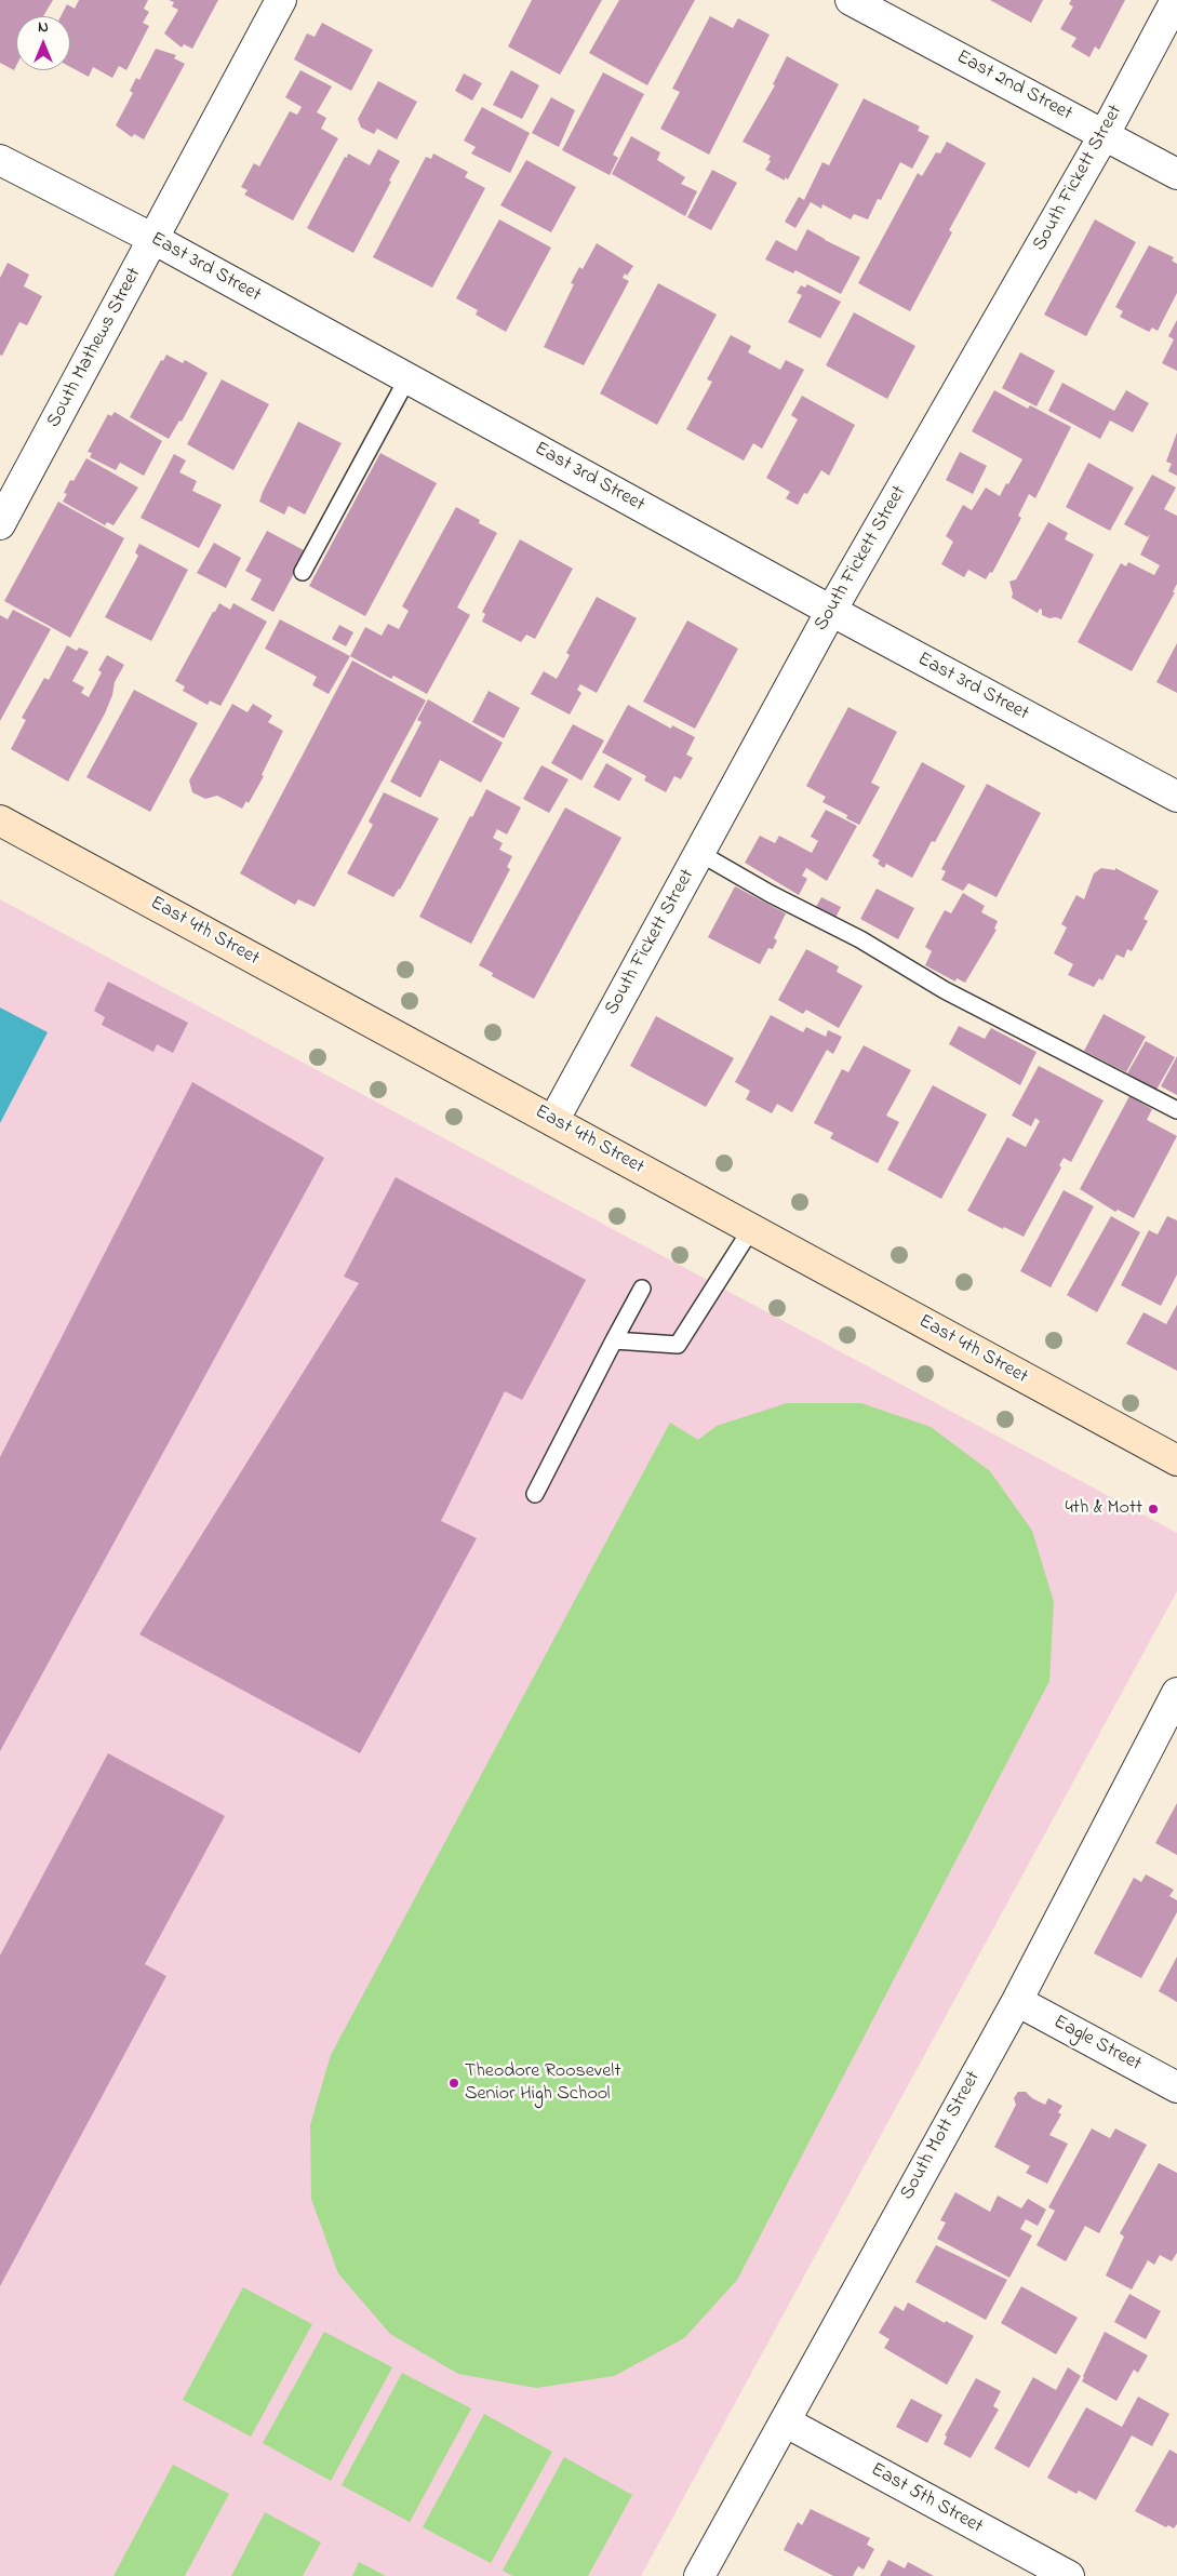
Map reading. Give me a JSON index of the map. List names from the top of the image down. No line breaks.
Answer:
{"streets":{"main road":["East 4th Street"],"street":["East 2nd Street","South Fickett Street","East 3rd Street","South Mathews Street","Eagle Street","South Mott Street","East 5th Street"]},"crossings":[["East 2nd Street","South Fickett Street"],["South Fickett Street","East 3rd Street"],["South Fickett Street","East 4th Street"],["East 3rd Street","South Mathews Street"],["Eagle Street","South Mott Street"],["South Mott Street","East 5th Street"]],"places":["4th & Mott","Theodore Roosevelt Senior High School"],"north":"top"}
